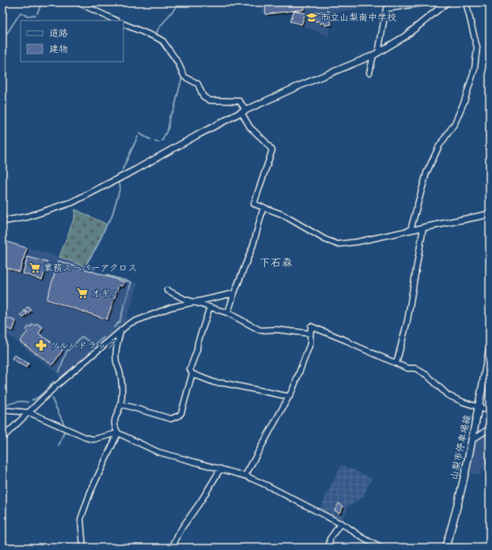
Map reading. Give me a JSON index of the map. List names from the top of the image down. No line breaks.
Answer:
{"streets":{"main road":["山梨市停車場線"]},"districts":["下石森"],"places":{"school or university":["市立山梨南中学校"],"supermarket":["業務スーパーアクロス","オギノ"],"pharmacy":["ツルハドラッグ"]},"legend":["道路","建物"]}
